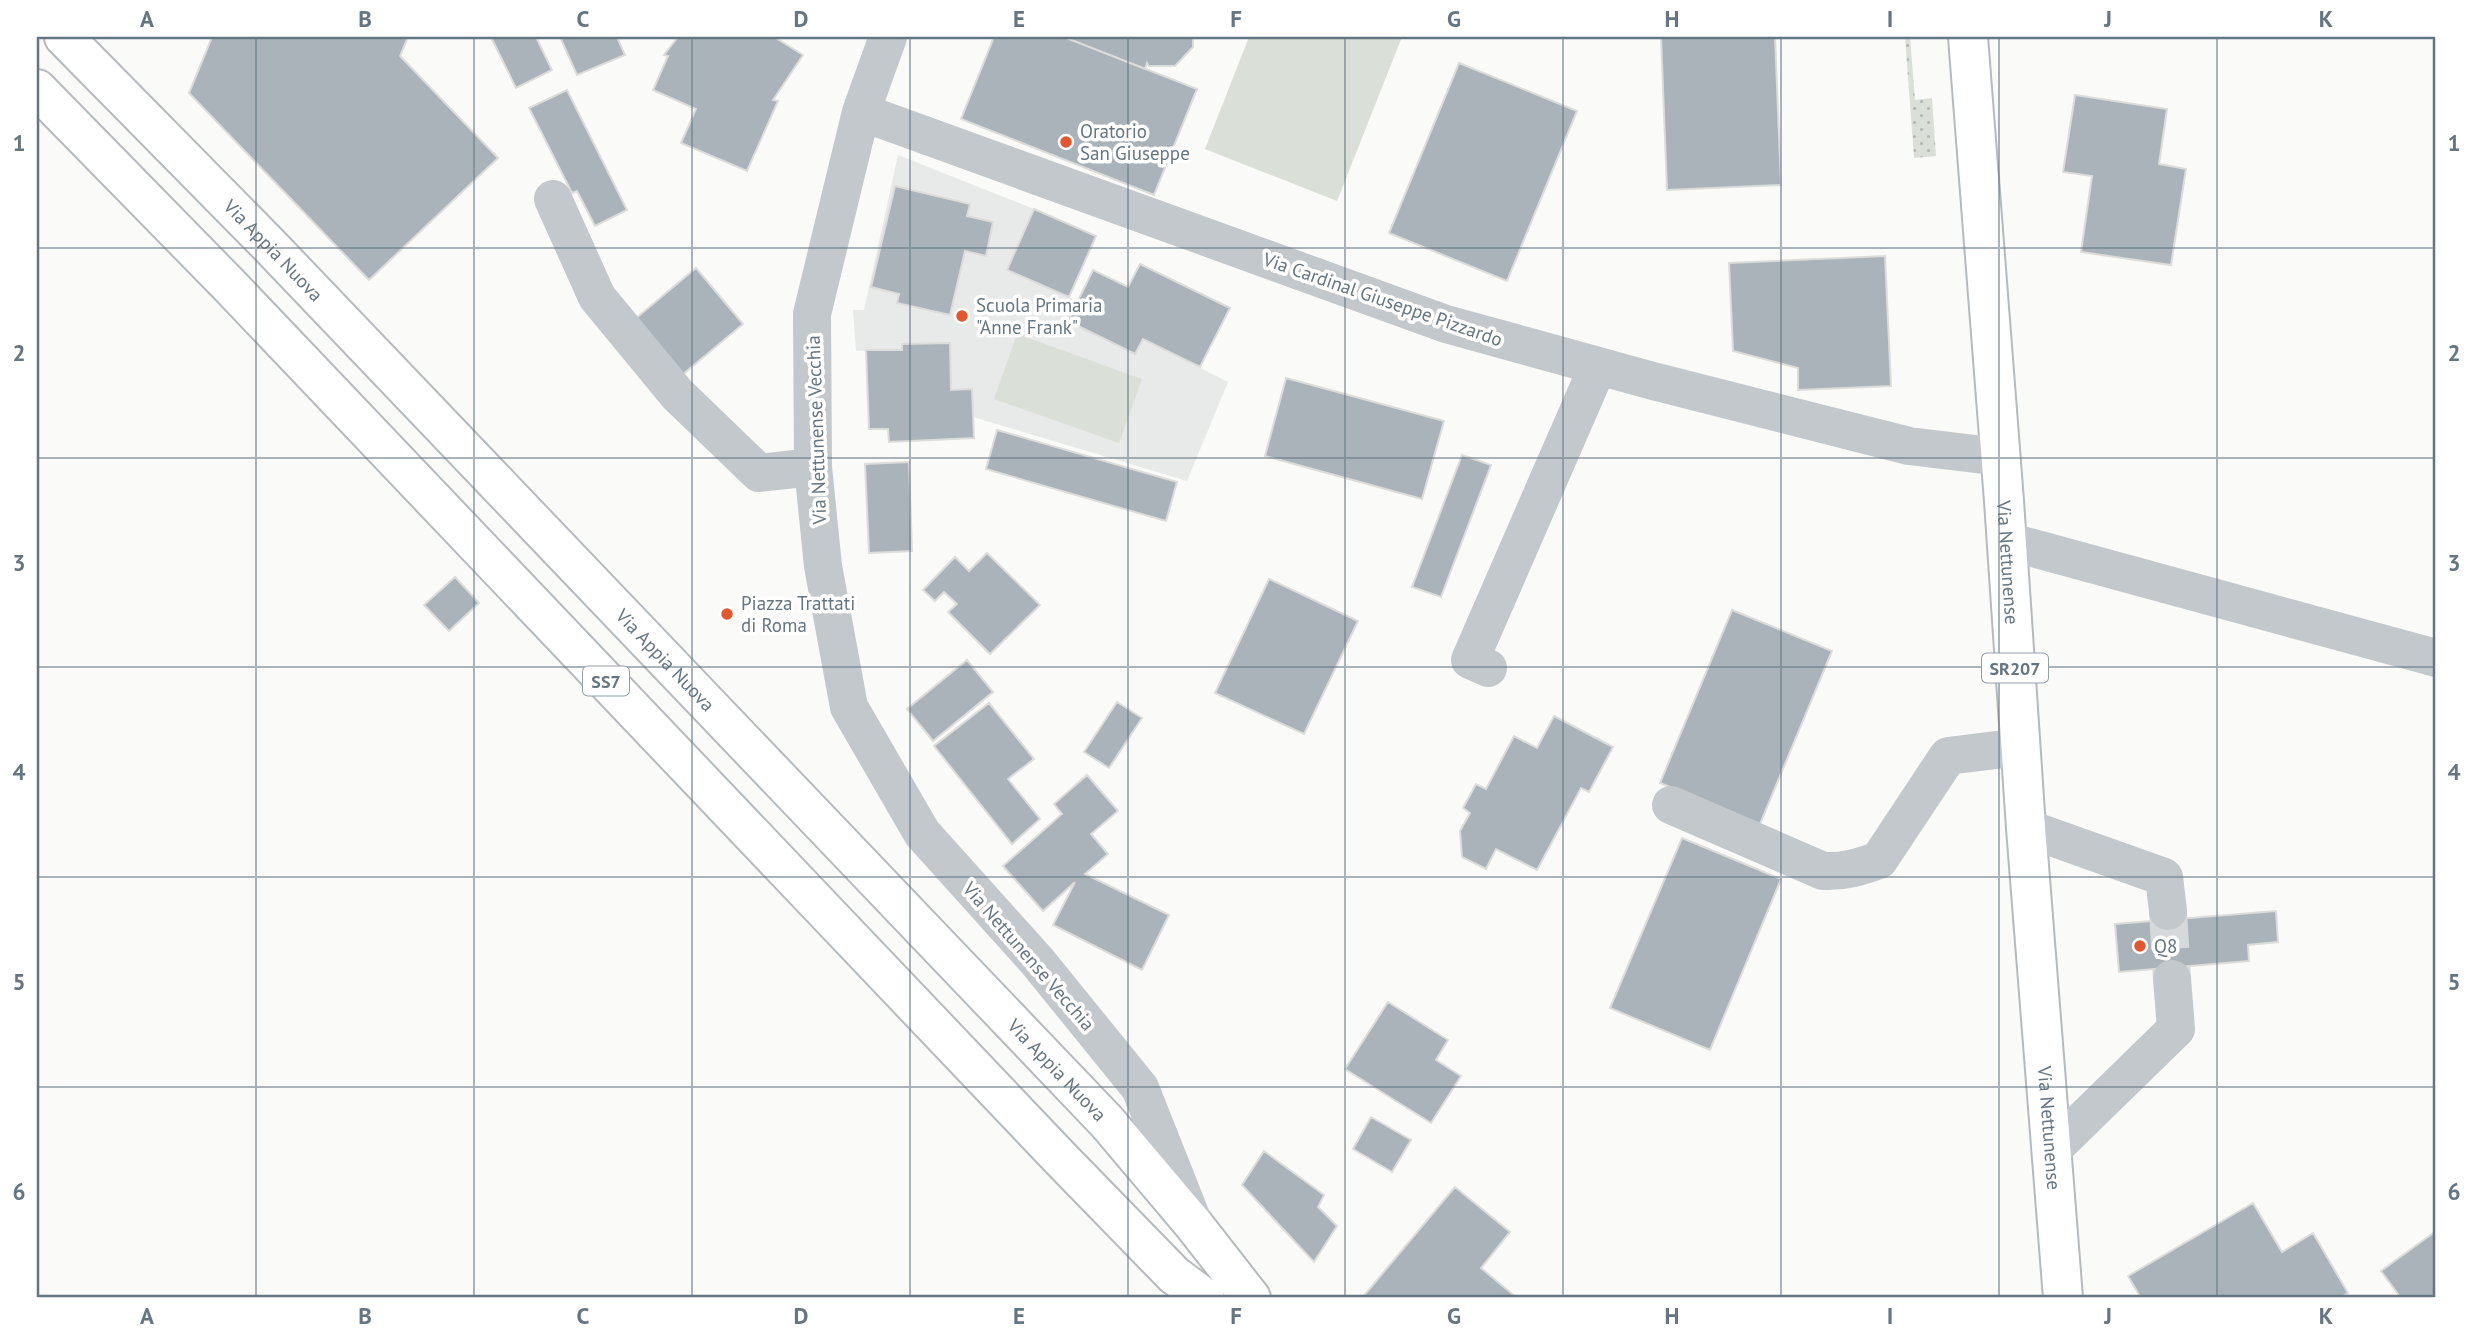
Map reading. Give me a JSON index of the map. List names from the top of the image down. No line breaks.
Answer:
{"streets":{"main road":["Via Appia Nuova","Via Nettunense","SR207","SS7"],"street":["Via Cardinal Giuseppe Pizzardo","Via Nettunense Vecchia"]},"crossings":[["Via Appia Nuova","Via Nettunense Vecchia"],["Via Cardinal Giuseppe Pizzardo","Via Nettunense Vecchia"],["Via Cardinal Giuseppe Pizzardo","Via Nettunense"]],"places":["Oratorio San Giuseppe","Scuola Primaria \"Anne Frank\"","Piazza Trattati di Roma","Q8"],"grid":{"columns":["A","B","C","D","E","F","G","H","I","J","K"],"rows":["1","2","3","4","5","6"]}}
